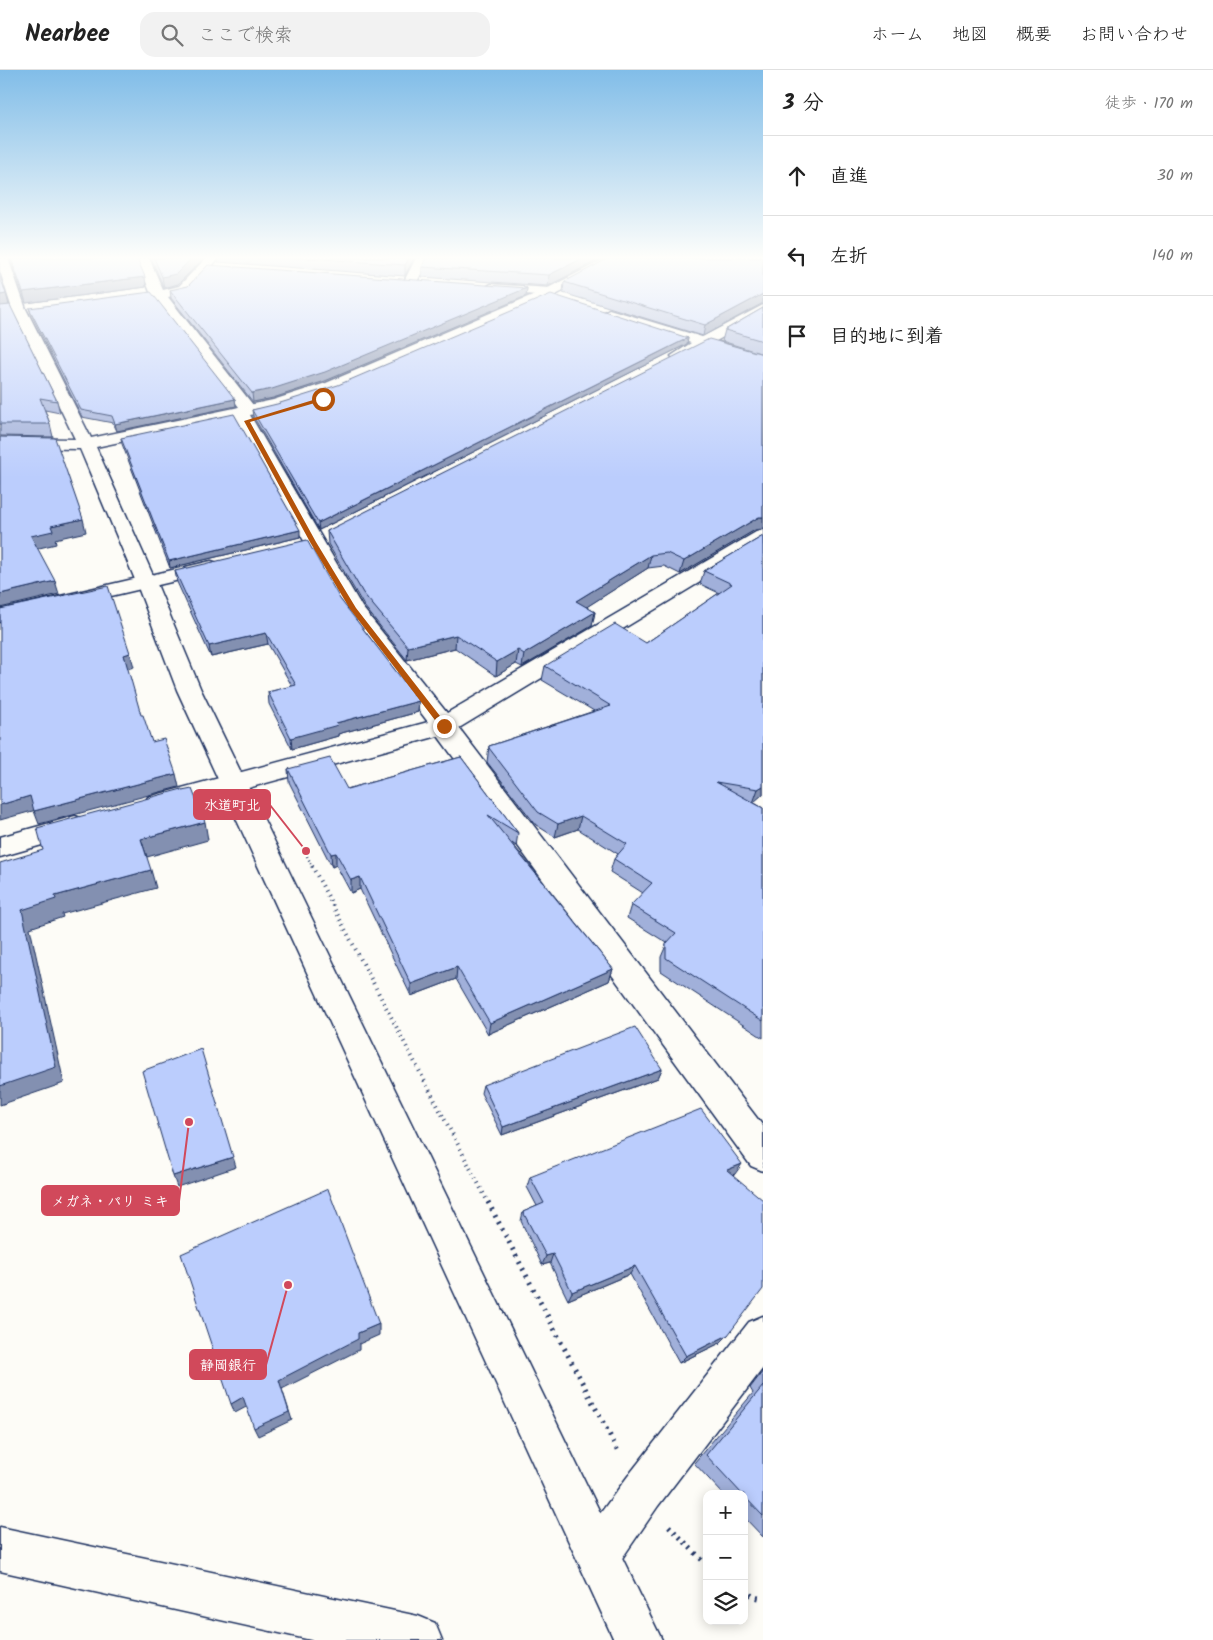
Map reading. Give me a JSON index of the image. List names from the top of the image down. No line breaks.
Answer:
{"places":["水道町北","メガネ・パリ ミキ","静岡銀行"],"page":{"header":"Nearbee","search":"ここで検索","nav":["ホーム","地図","概要","お問い合わせ"],"heading":["3 分","徒歩 · 170 m"],"list":[["直進","30 m"],["左折","140 m"],"目的地に到着"],"map_buttons":["+","−"]}}
